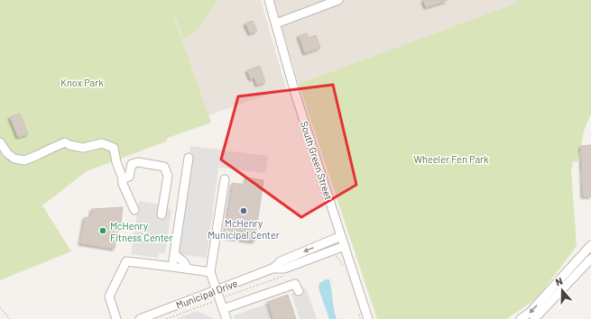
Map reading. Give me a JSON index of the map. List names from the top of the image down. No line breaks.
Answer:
{"streets":{"street":["South Green Street","Municipal Drive"]},"crossings":[["South Green Street","Municipal Drive"]],"parks":["Knox Park","Wheeler Fen Park"],"places":["McHenry Municipal Center","McHenry Fitness Center"],"north":"top"}
